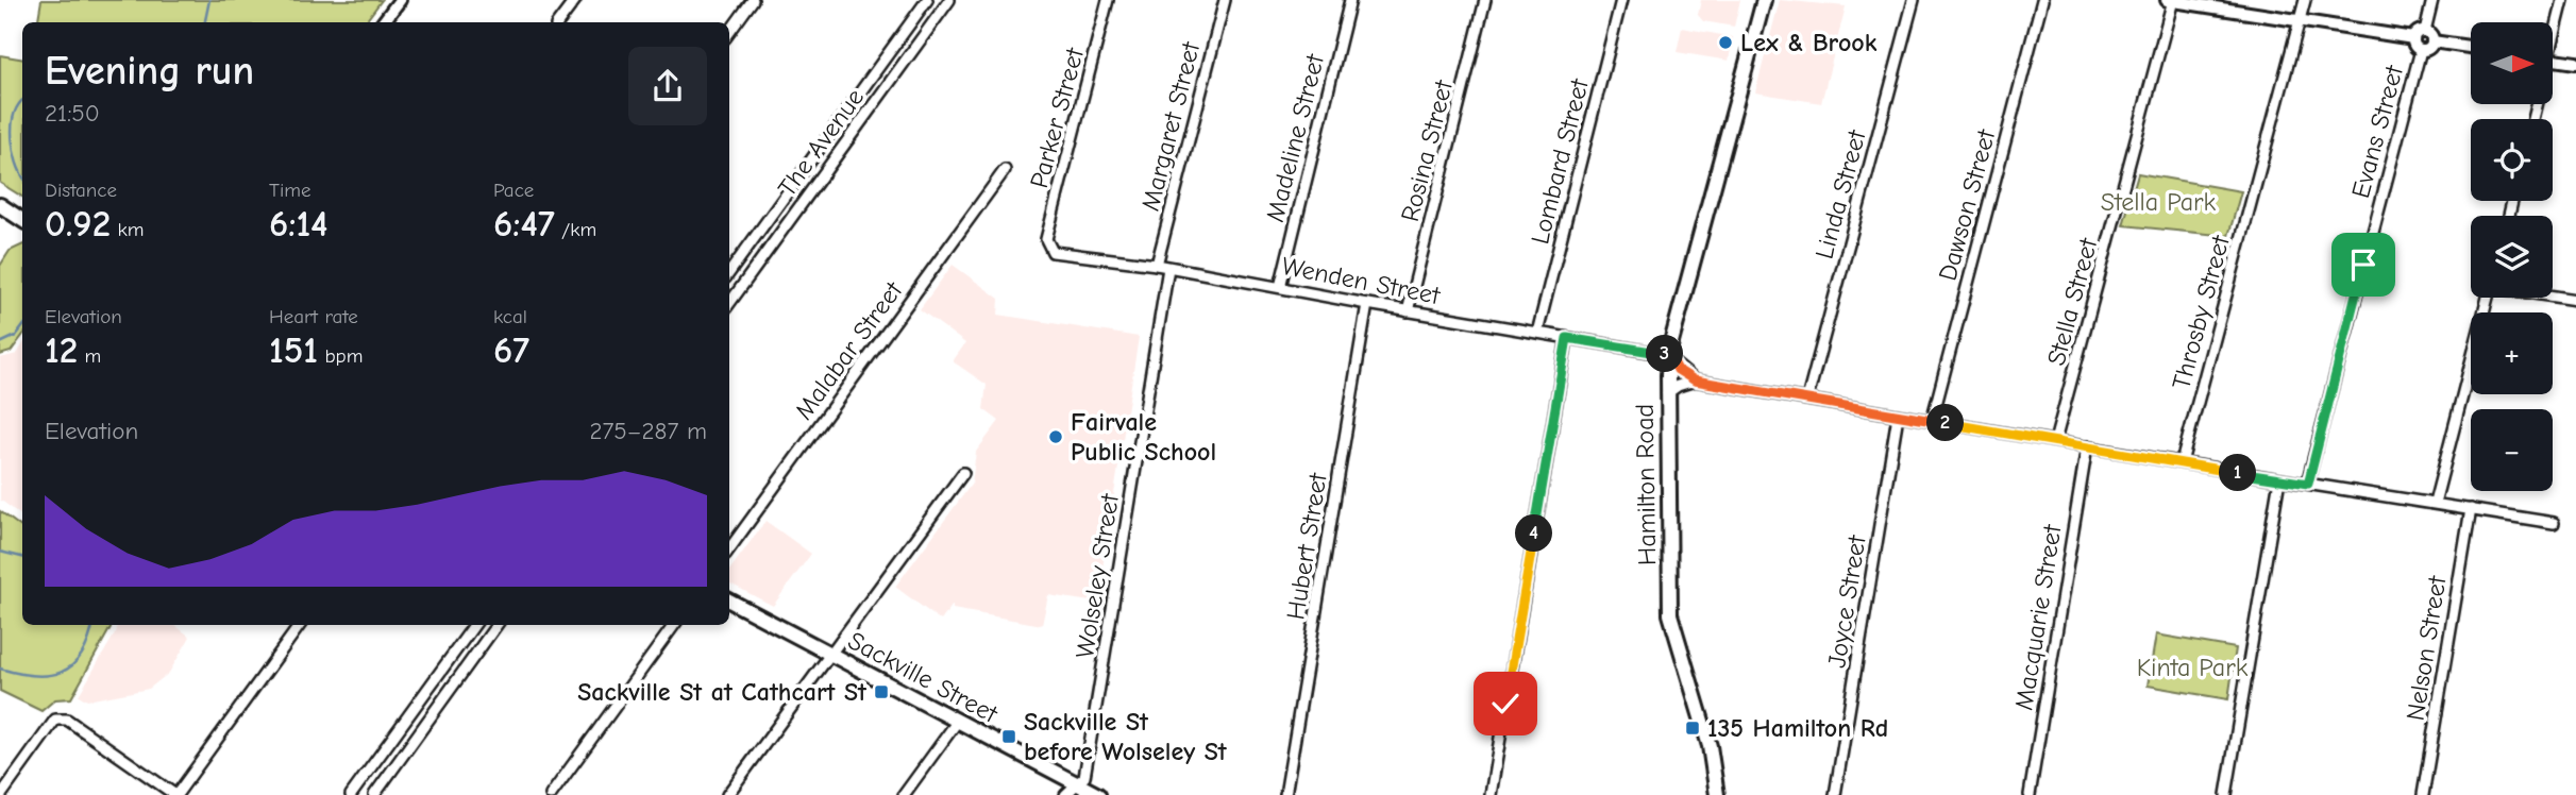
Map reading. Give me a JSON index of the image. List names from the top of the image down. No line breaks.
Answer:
{"streets":{"main road":["Hamilton Road","Sackville Street"],"street":["Parker Street","Margaret Street","Evans Street","Madeline Street","The Avenue","Rosina Street","Lombard Street","Linda Street","Dawson Street","Wenden Street","Stella Street","Throsby Street","Malabar Street","Hubert Street","Wolseley Street","Joyce Street","Macquarie Street","Nelson Street"]},"crossings":[["Parker Street","Wenden Street"],["Margaret Street","Wenden Street"],["Madeline Street","Wenden Street"],["Rosina Street","Wenden Street"],["Lombard Street","Wenden Street"],["Wenden Street","Hamilton Road"],["Wenden Street","Hubert Street"],["Wenden Street","Wolseley Street"],["Wolseley Street","Sackville Street"]],"parks":["Stella Park","Kinta Park"],"places":{"other":["Lex & Brook","Fairvale Public School"],"transit":["Sackville St at Cathcart St","135 Hamilton Rd","Sackville St before Wolseley St"]},"north":"right","page":{"map_buttons":["+","−"],"heading":["Evening run","21:50"],"stats":[["Distance","0.92 km"],["Time","6:14"],["Pace","6:47 /km"],["Elevation","12 m"],["Heart rate","151 bpm"],["kcal","67"]],"pins":["3","2","1","4"],"chart":["Elevation","275–287 m"]}}
